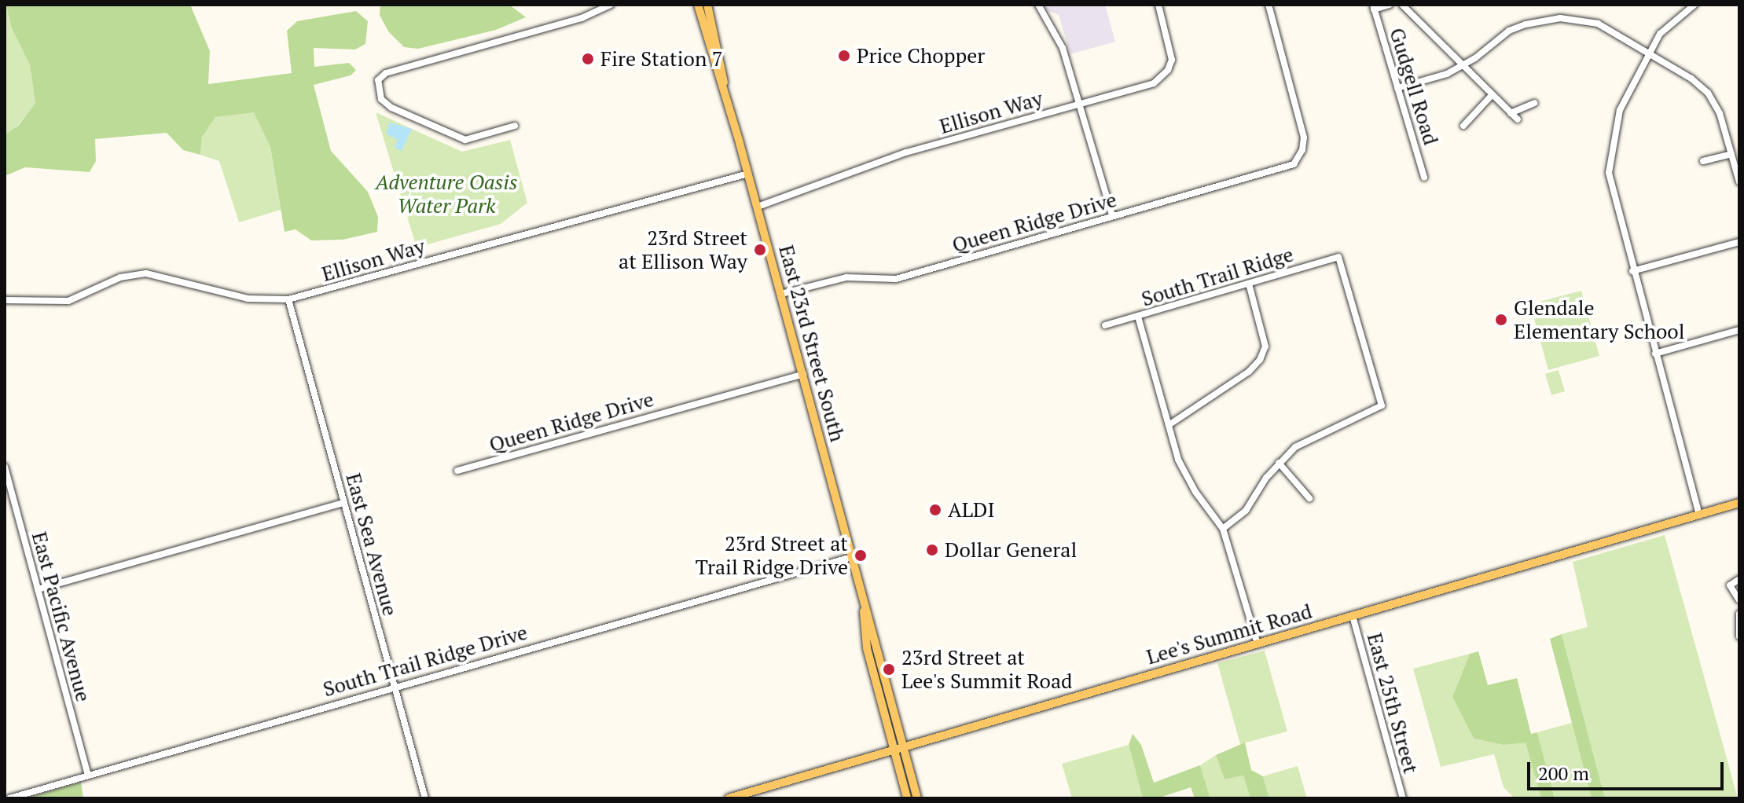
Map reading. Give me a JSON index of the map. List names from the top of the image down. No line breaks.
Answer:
{"streets":{"main road":["East 23rd Street South","Lee's Summit Road"],"street":["Gudgell Road","Ellison Way","Queen Ridge Drive","South Trail Ridge","East Sea Avenue","East Pacific Avenue","South Trail Ridge Drive","East 25th Street"]},"crossings":[["Ellison Way","East 23rd Street South"],["Ellison Way","East Sea Avenue"],["Queen Ridge Drive","East 23rd Street South"],["East 23rd Street South","Lee's Summit Road"],["East 23rd Street South","South Trail Ridge Drive"],["East Sea Avenue","South Trail Ridge Drive"],["East Pacific Avenue","South Trail Ridge Drive"],["Lee's Summit Road","East 25th Street"]],"parks":["Adventure Oasis Water Park"],"places":["Price Chopper","Fire Station 7","23rd Street at Ellison Way","Glendale Elementary School","ALDI","Dollar General","23rd Street at Trail Ridge Drive","23rd Street at Lee's Summit Road"],"scale_bar":"200 m"}
